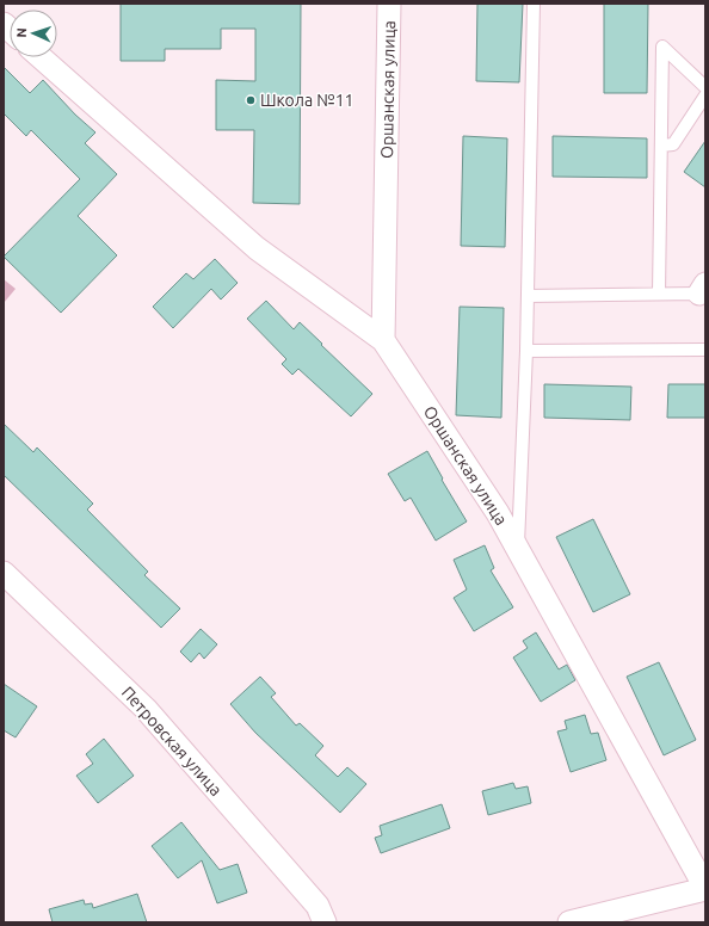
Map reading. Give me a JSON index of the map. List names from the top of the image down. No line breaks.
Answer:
{"streets":{"street":["Оршанская улица","Петровская улица"]},"places":["Школа №11"],"north":"left"}
